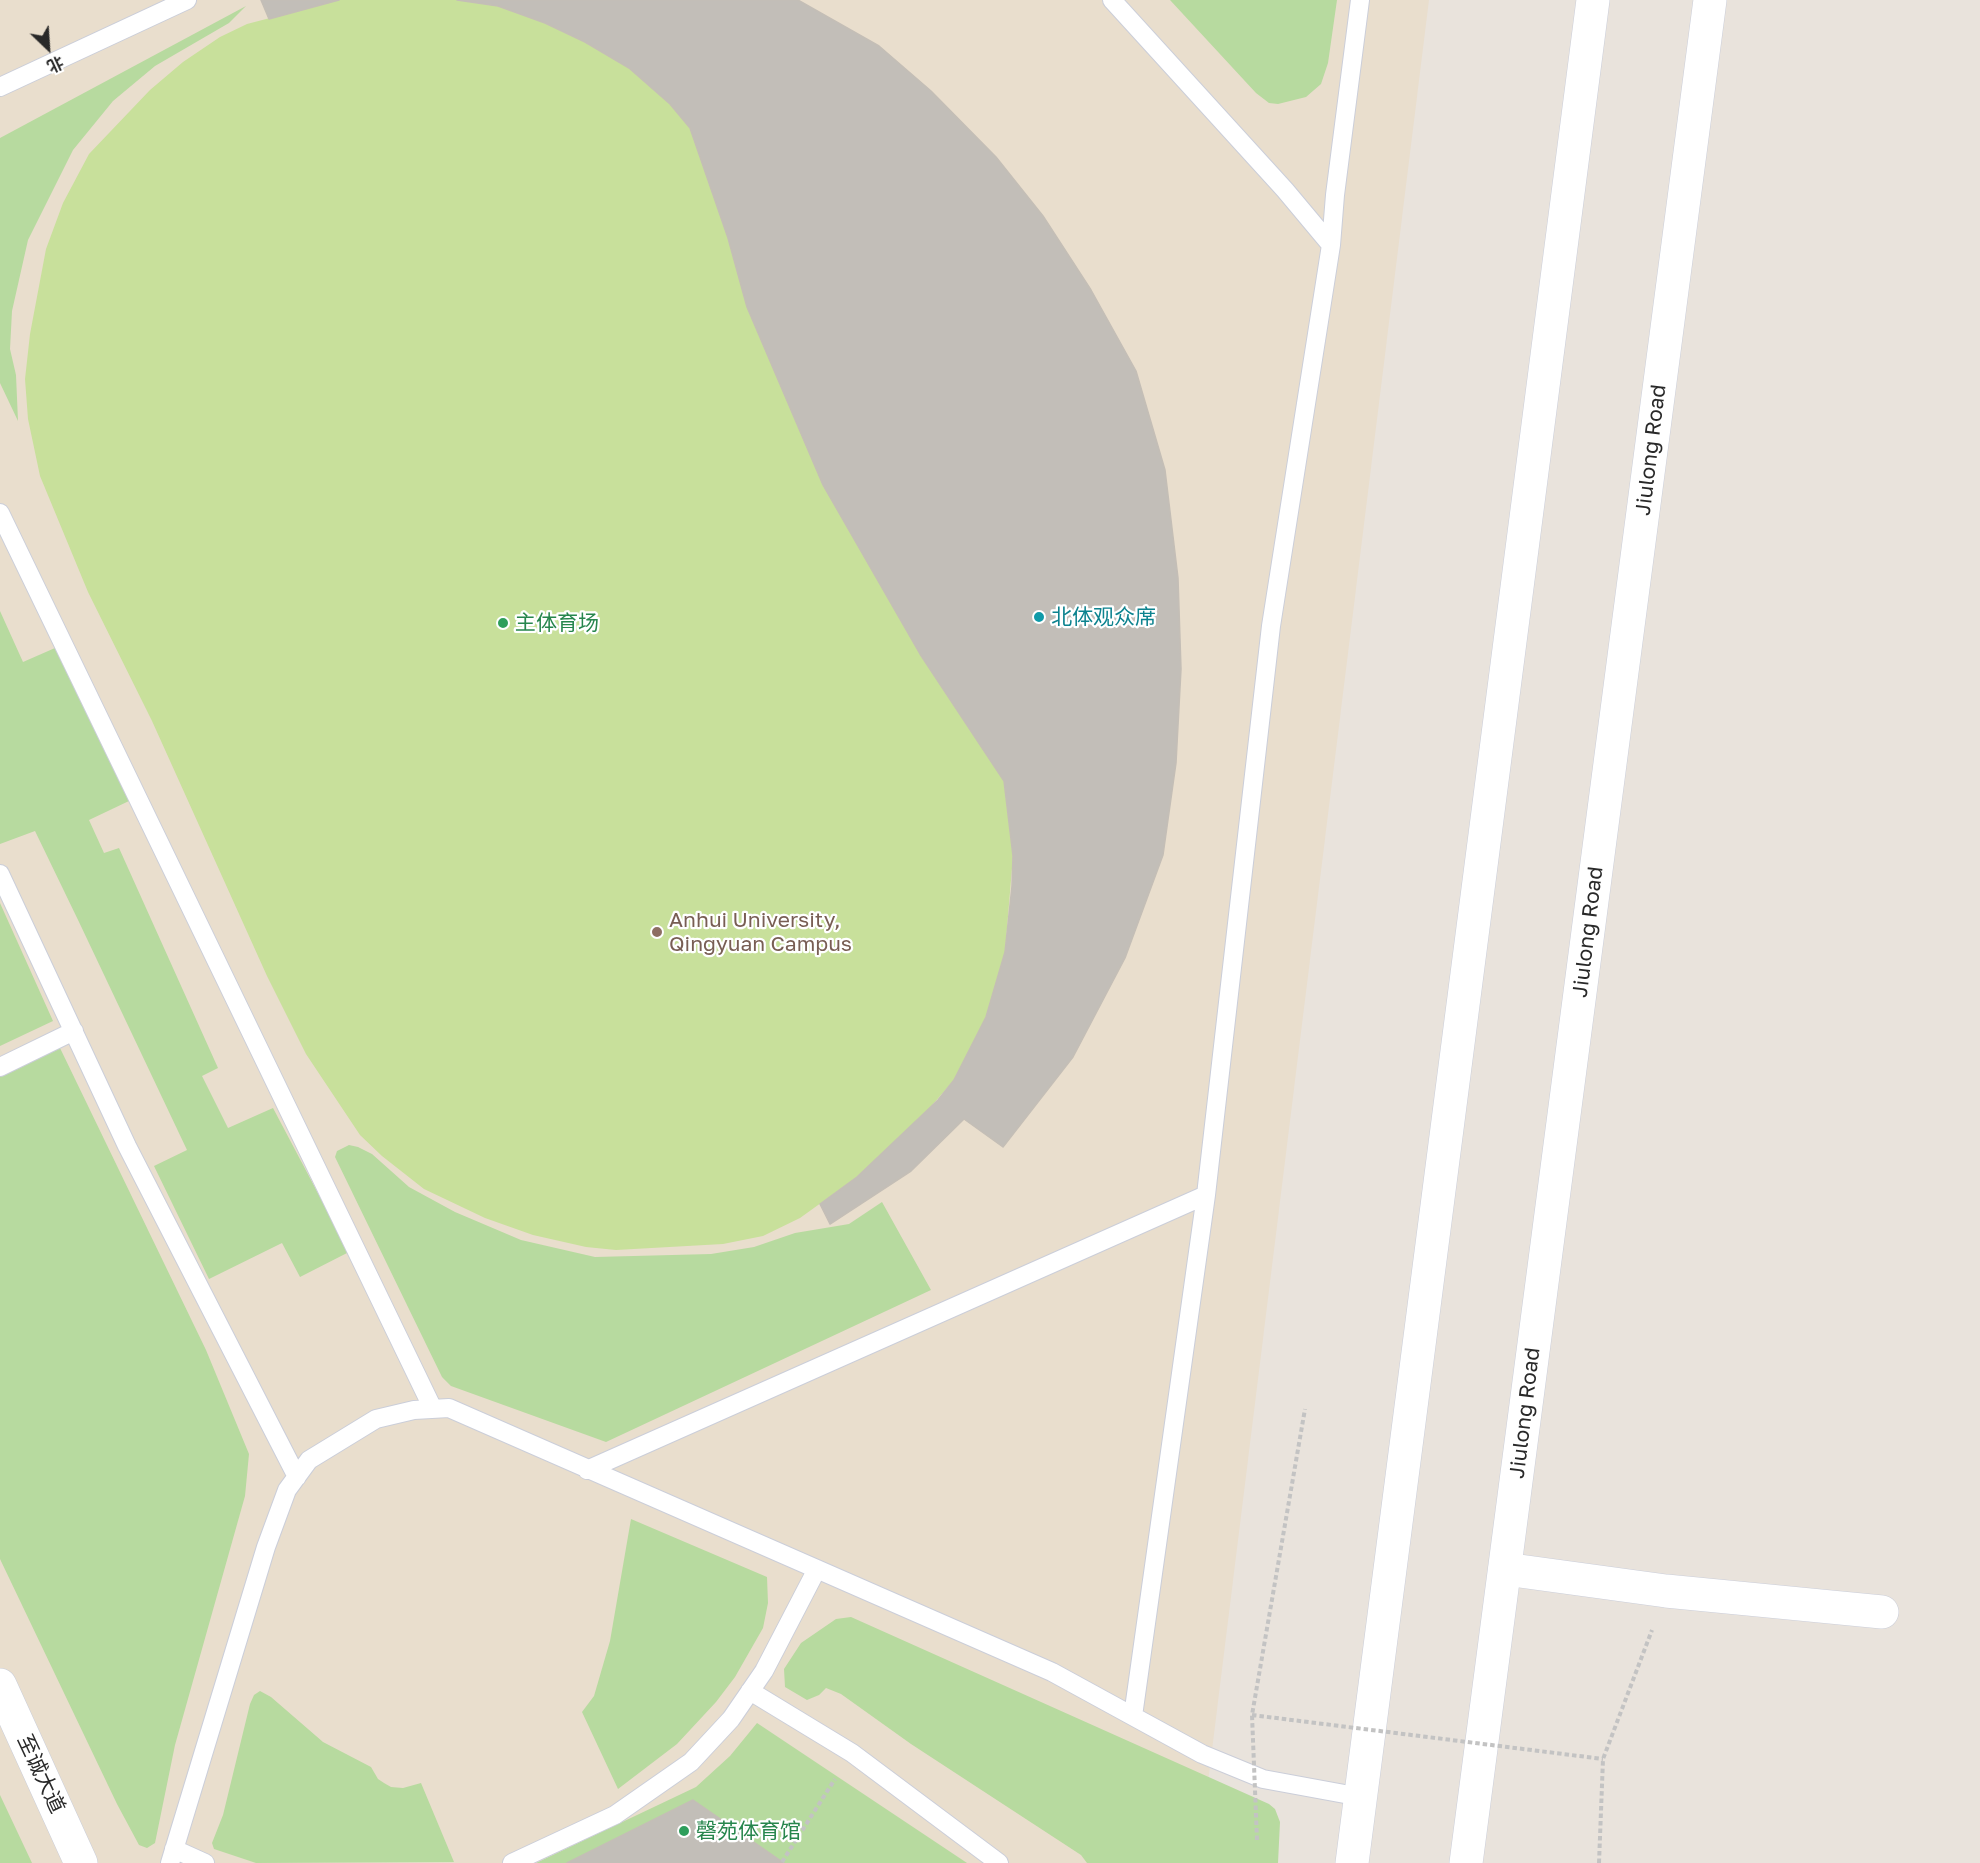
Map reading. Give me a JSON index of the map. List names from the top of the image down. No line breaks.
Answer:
{"streets":{"main road":["Jiulong Road","至诚大道"]},"places":["北体观众席","主体育场","Anhui University, Qingyuan Campus","磬苑体育馆"],"north":"bottom right"}
